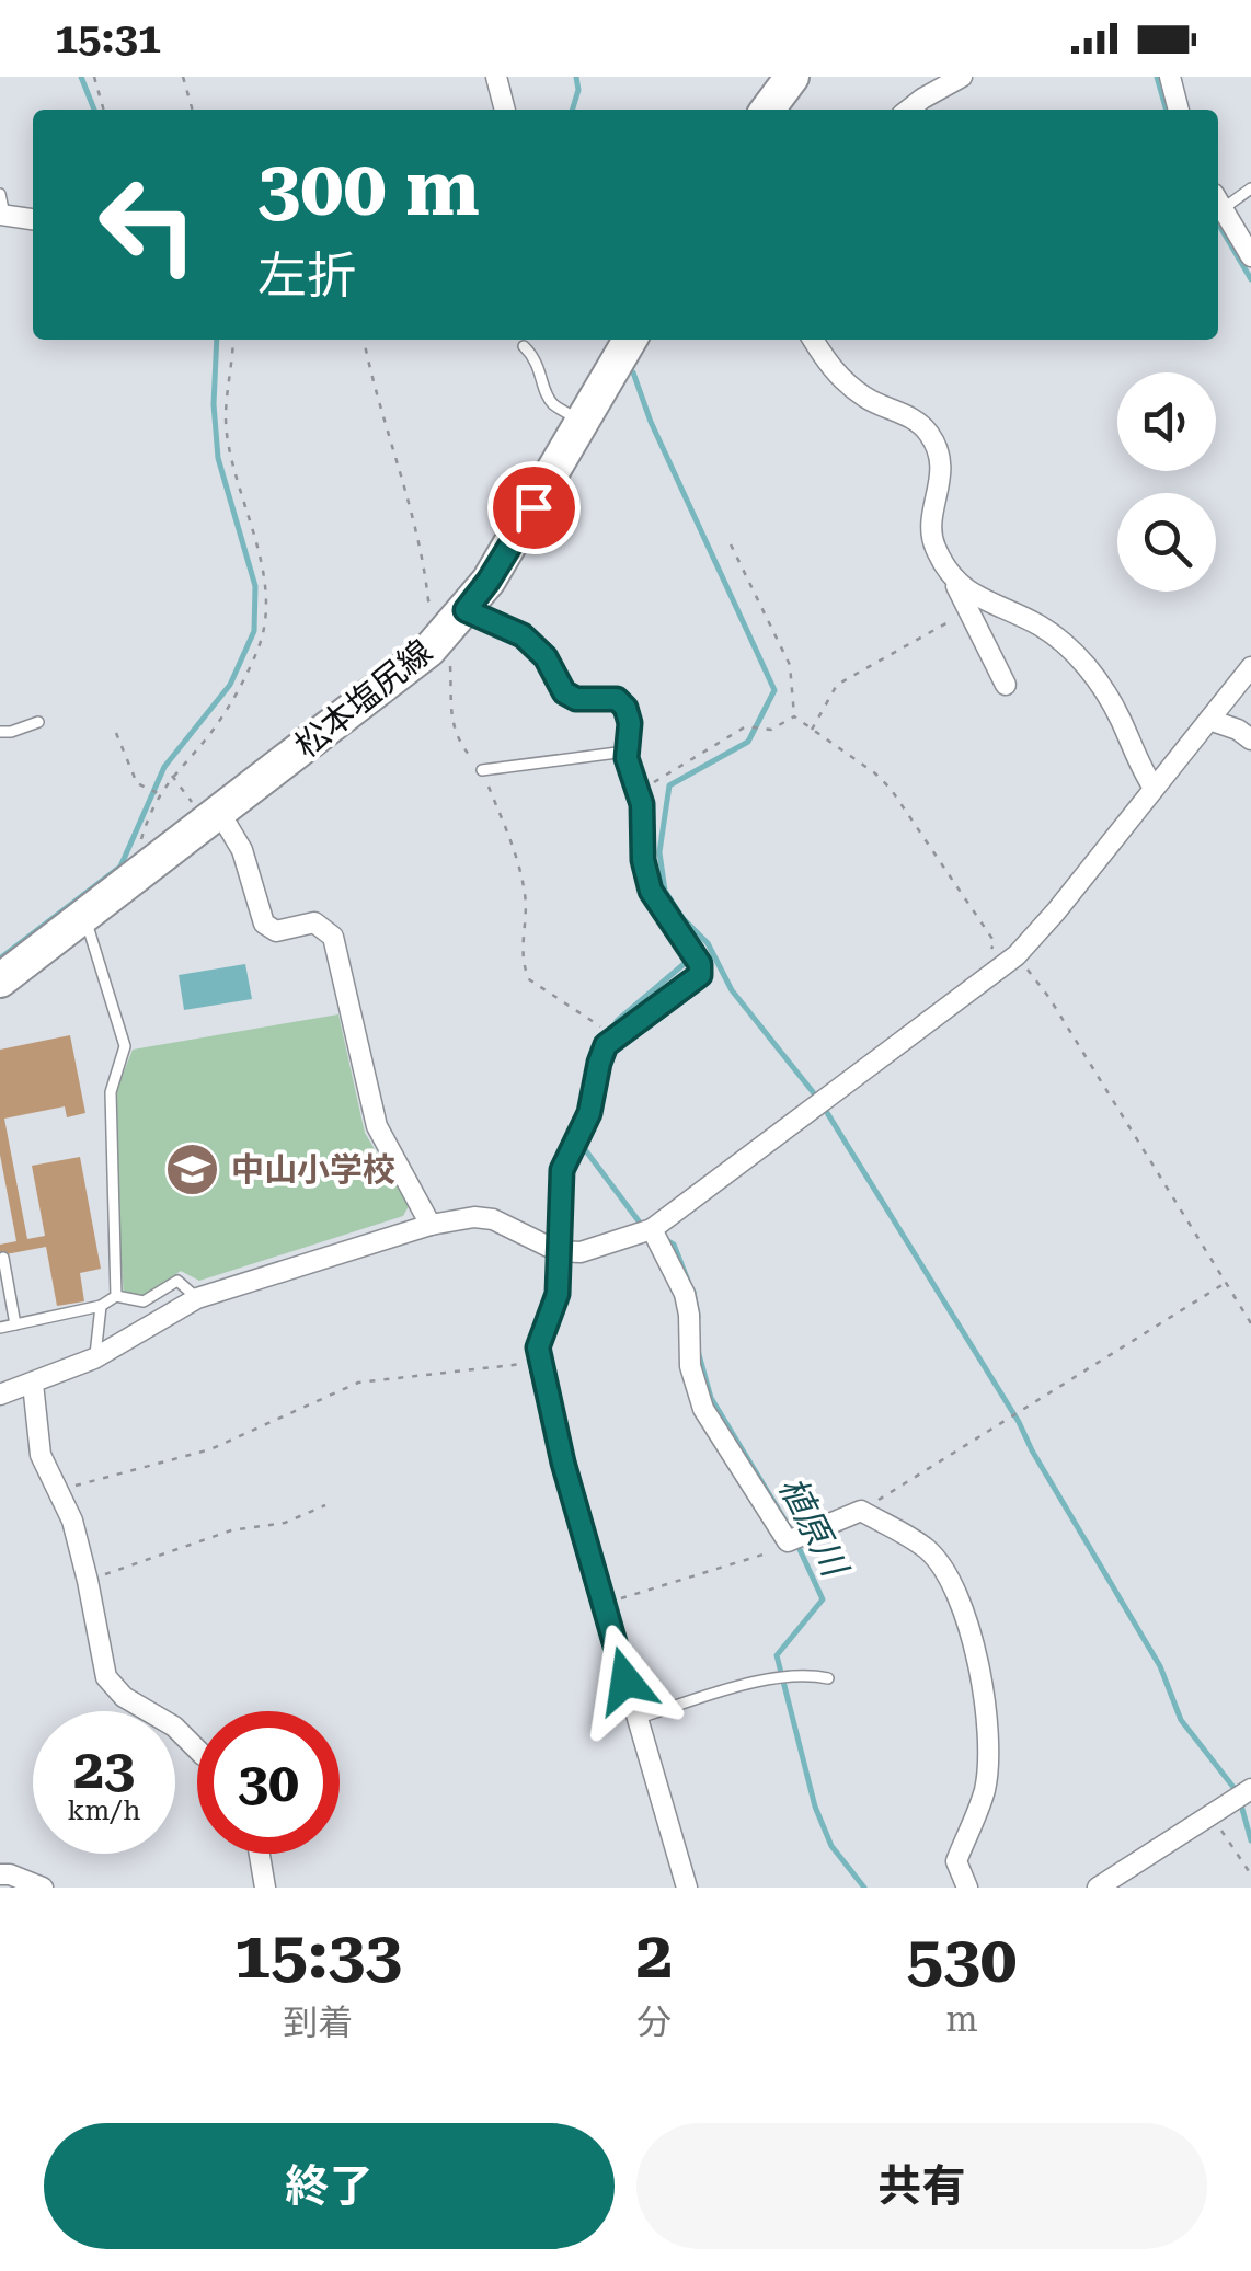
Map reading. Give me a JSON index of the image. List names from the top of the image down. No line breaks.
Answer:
{"streets":{"main road":["松本塩尻線"]},"water":["植原川"],"places":{"school or university":["中山小学校"]},"page":{"status":"15:31","turn":["300 m","左折"],"speed":"23 km/h","limit":"30","eta":["15:33","到着","2","分","530","m"],"buttons":["終了","共有"]}}
